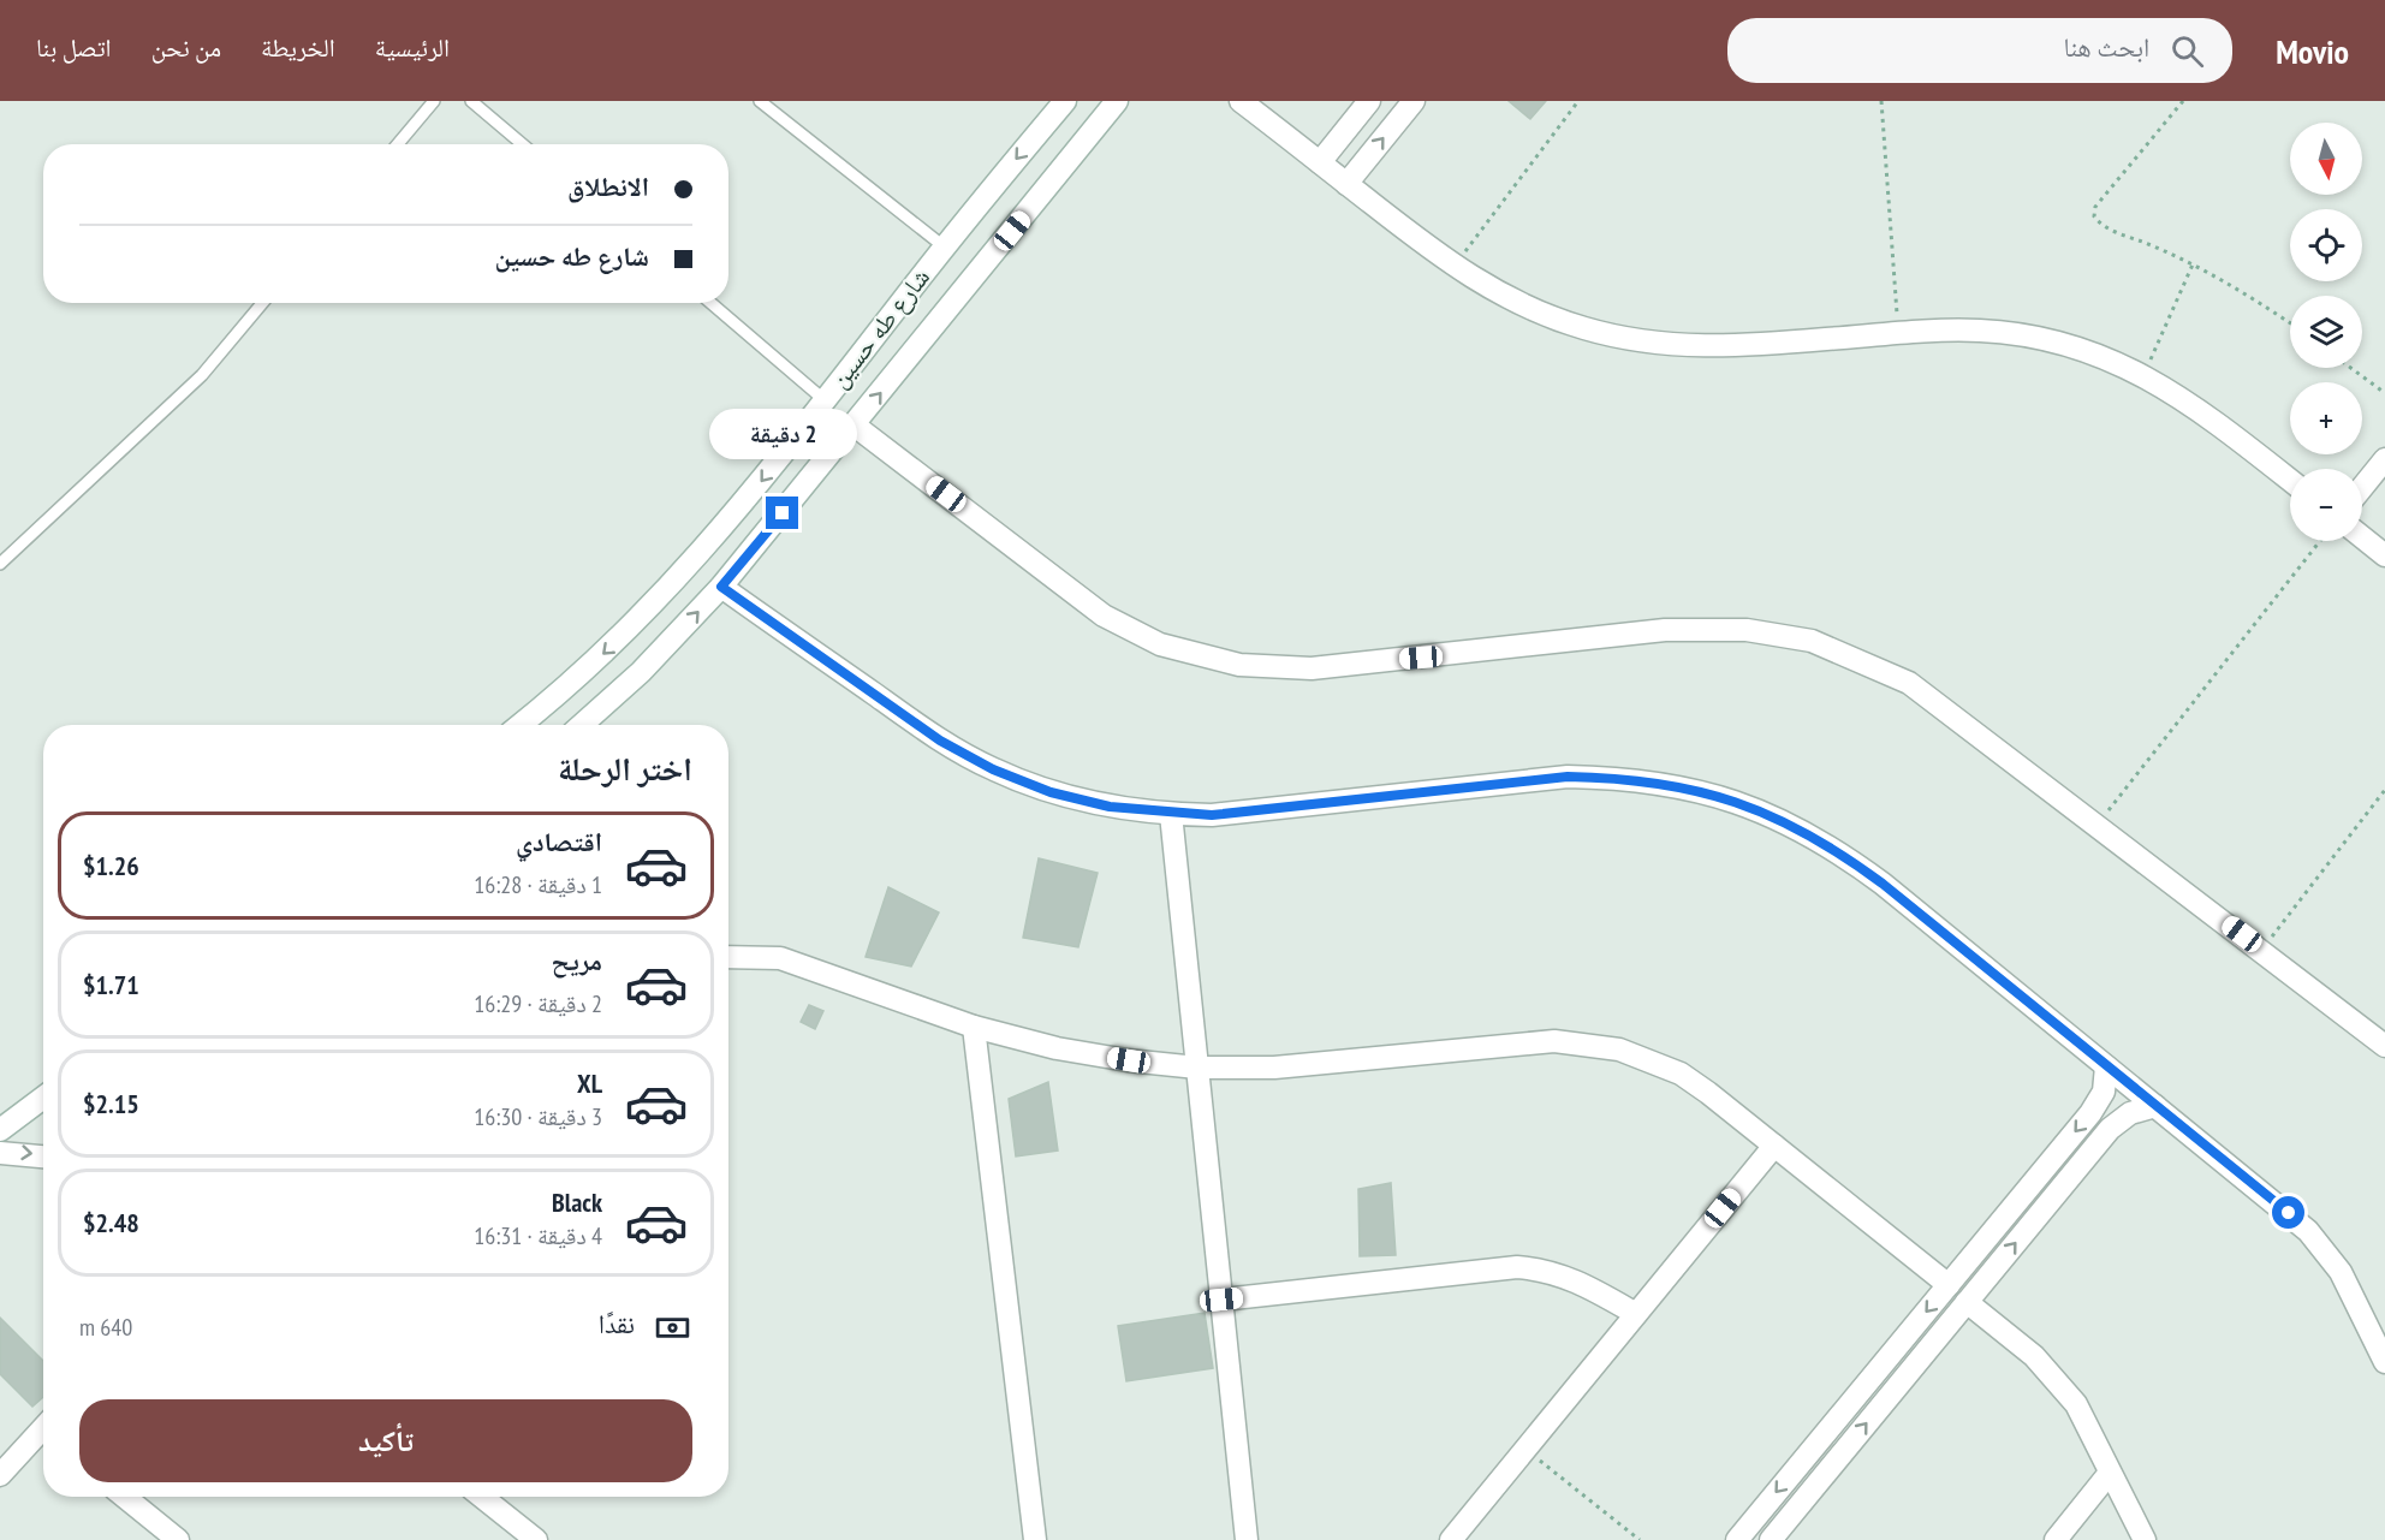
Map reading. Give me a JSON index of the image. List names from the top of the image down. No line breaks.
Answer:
{"streets":{"street":["شارع طه حسين"]},"north":"bottom","page":{"header":"Movio","search":"ابحث هنا","nav":["الرئيسية","الخريطة","من نحن","اتصل بنا"],"map_buttons":["+","−"],"banner":["الانطلاق","شارع طه حسين"],"bubble":"2 دقيقة","heading":"اختر الرحلة","list":[{"name":"اقتصادي","note":"1 دقيقة · 16:28","value":"$1.26"},{"name":"مريح","note":"2 دقيقة · 16:29","value":"$1.71"},{"name":"XL","note":"3 دقيقة · 16:30","value":"$2.15"},{"name":"Black","note":"4 دقيقة · 16:31","value":"$2.48"}],"pay":["نقدًا","640 m"],"buttons":"تأكيد"}}
